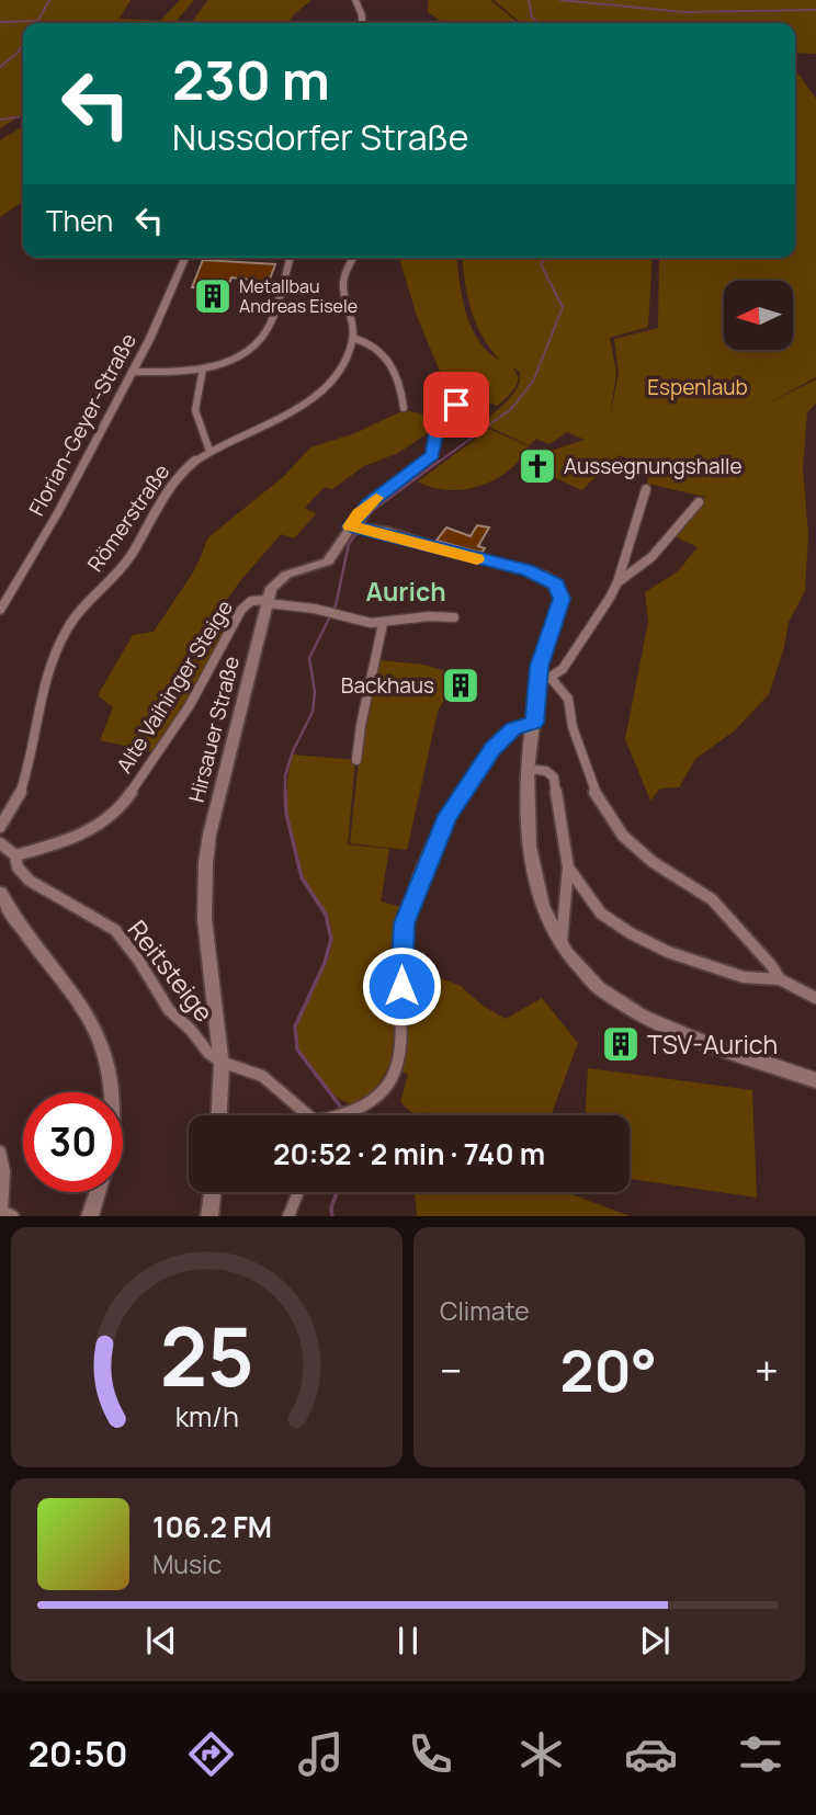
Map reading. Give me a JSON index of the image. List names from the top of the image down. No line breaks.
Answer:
{"streets":{"main road":["Hirsauer Straße"],"street":["Florian-Geyer-Straße","Römerstraße","Alte Vaihinger Steige","Reitsteige"]},"crossings":[["Alte Vaihinger Steige","Hirsauer Straße"],["Alte Vaihinger Steige","Reitsteige"],["Hirsauer Straße","Reitsteige"]],"districts":["Aurich"],"parks":["Espenlaub"],"places":{"building":["Metallbau Andreas Eisele","Backhaus","TSV-Aurich"],"church":["Aussegnungshalle"]},"north":"left","page":{"turn":["230 m","Nussdorfer Straße"],"then":"Then","limit":"30","trip":"20:52 · 2 min · 740 m","tile":"Climate","heat":["−","20°","+"],"song":["106.2 FM","Music"],"tabs":"20:50","gauge":["25","km/h"]}}
